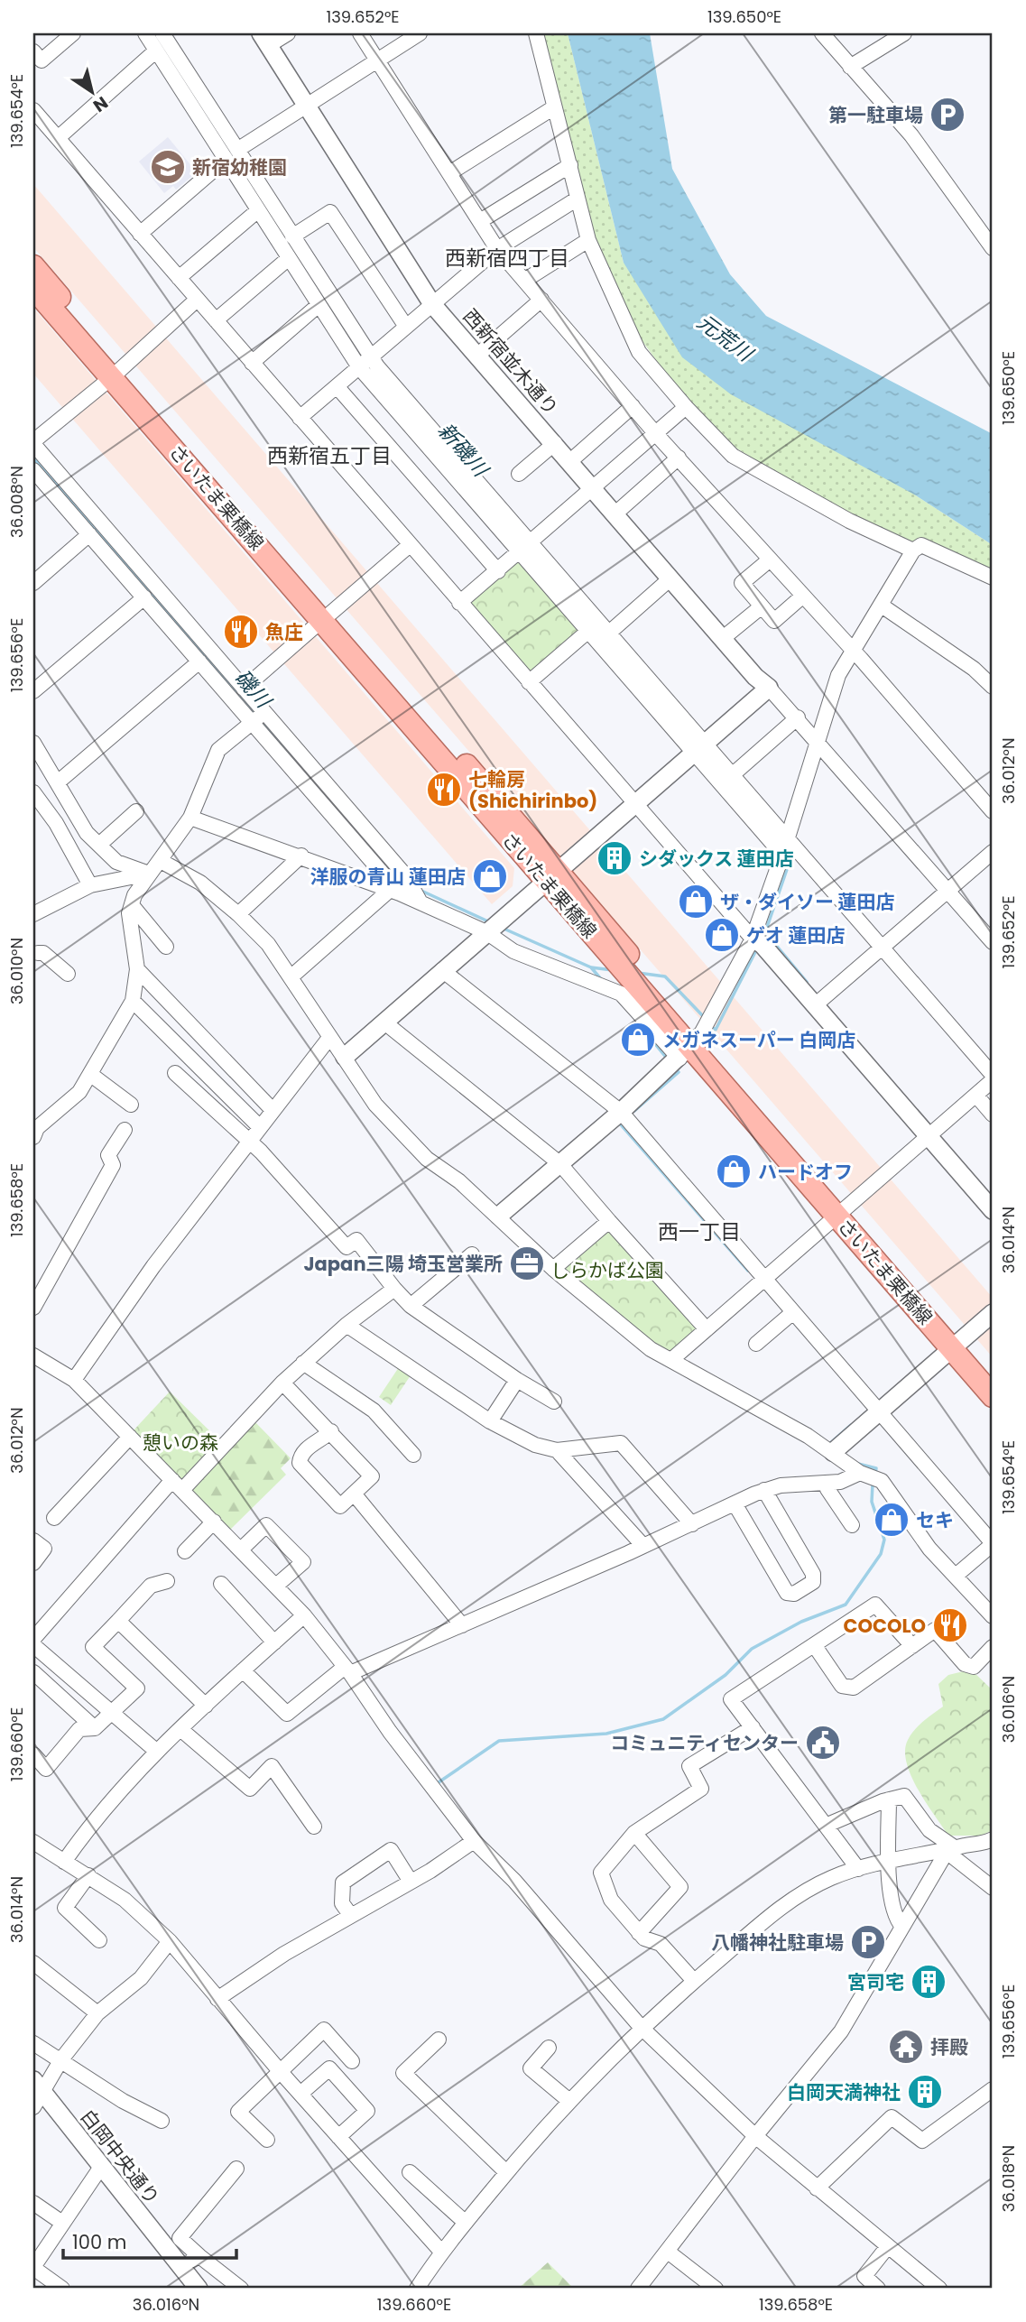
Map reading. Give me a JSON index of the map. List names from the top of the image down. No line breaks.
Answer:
{"streets":{"main road":["さいたま栗橋線"],"street":["西新宿並木通り","白岡中央通り"]},"districts":["西新宿四丁目","西新宿五丁目","西一丁目"],"water":["元荒川","新磯川","磯川"],"parks":["しらかば公園","憩いの森"],"places":{"parking":["第一駐車場","八幡神社駐車場"],"school or university":["新宿幼稚園"],"restaurant":["魚庄","七輪房 (Shichirinbo)","COCOLO"],"building":["シダックス 蓮田店","宮司宅","白岡天満神社"],"shop":["洋服の青山 蓮田店","ザ・ダイソー 蓮田店","ゲオ 蓮田店","メガネスーパー 白岡店","ハードオフ","セキ"],"office":["Japan三陽 埼玉営業所"],"public building":["コミュニティセンター"],"temple":["拝殿"]},"scale_bar":"100 m","north":"bottom right","coordinates":["139.652°E","139.650°E","139.654°E","36.008°N","139.656°E","36.012°N","36.010°N","139.658°E","36.014°N","36.016°N","139.660°E","36.018°N"]}
